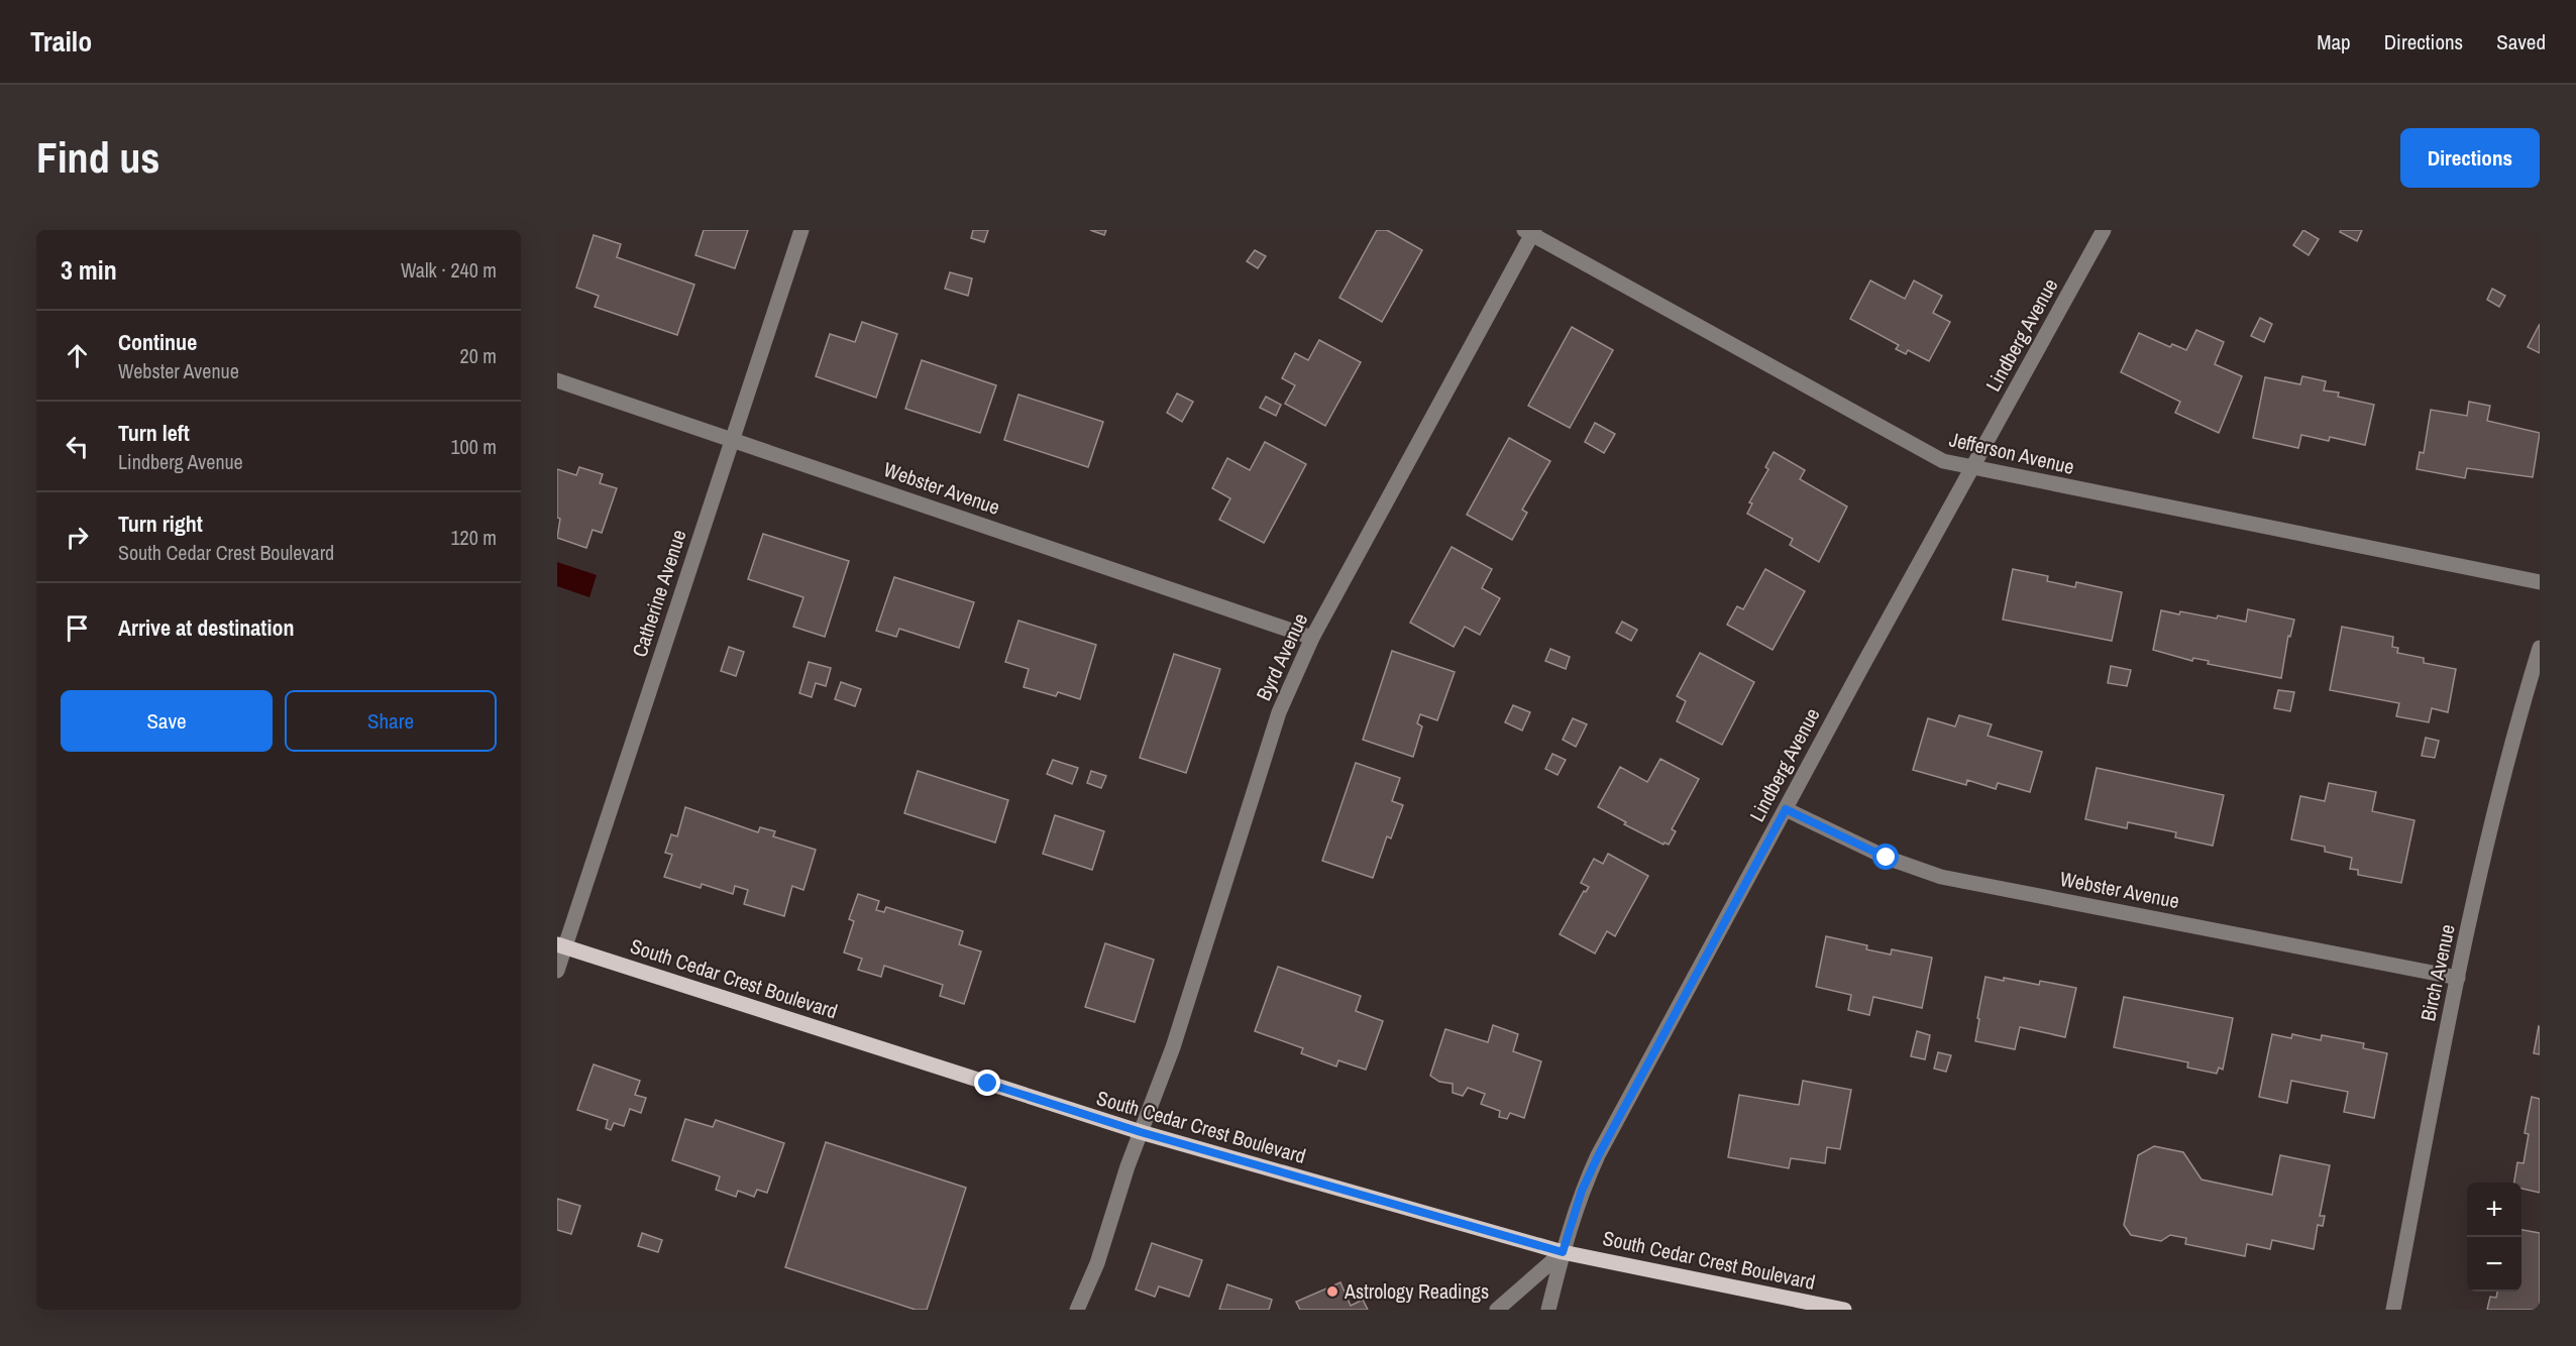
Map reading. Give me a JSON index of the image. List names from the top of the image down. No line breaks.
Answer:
{"streets":{"main road":["South Cedar Crest Boulevard"],"street":["Lindberg Avenue","Jefferson Avenue","Webster Avenue","Catherine Avenue","Byrd Avenue","Birch Avenue"]},"crossings":[["Lindberg Avenue","Jefferson Avenue"],["Lindberg Avenue","Webster Avenue"],["Lindberg Avenue","South Cedar Crest Boulevard"],["Jefferson Avenue","Byrd Avenue"],["Webster Avenue","Catherine Avenue"],["Webster Avenue","Byrd Avenue"],["Webster Avenue","Birch Avenue"],["Catherine Avenue","South Cedar Crest Boulevard"],["Byrd Avenue","South Cedar Crest Boulevard"]],"places":["Astrology Readings"],"page":{"header":"Trailo","nav":["Map","Directions","Saved"],"buttons":["Directions",["Save","Share"]],"title":"Find us","heading":["3 min","Walk · 240 m"],"list":[["Continue","Webster Avenue","20 m"],["Turn left","Lindberg Avenue","100 m"],["Turn right","South Cedar Crest Boulevard","120 m"],"Arrive at destination"],"map_buttons":["+","−"]}}
